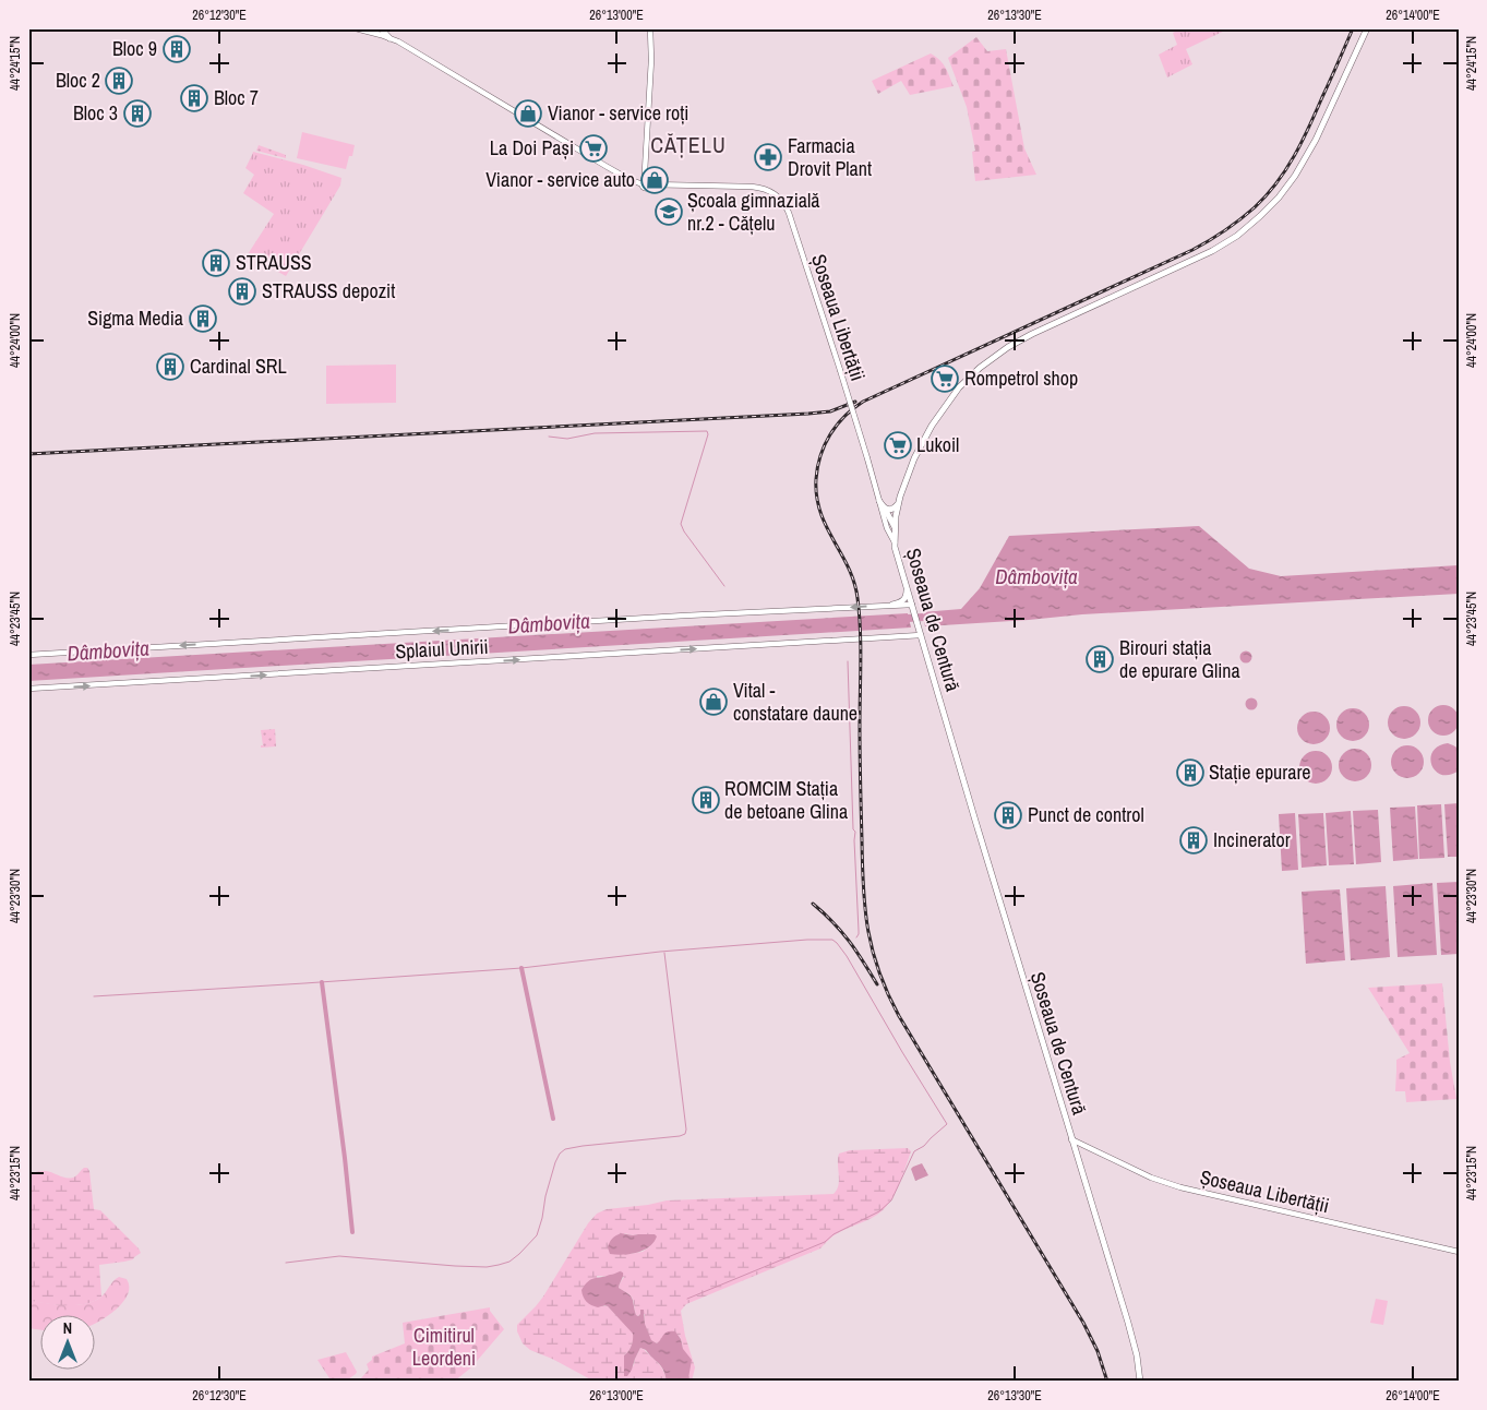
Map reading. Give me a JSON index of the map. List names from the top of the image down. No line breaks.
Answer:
{"streets":{"main road":["Șoseaua Libertății","Șoseaua de Centură","Splaiul Unirii"]},"crossings":[["Șoseaua Libertății","Șoseaua de Centură"],["Șoseaua de Centură","Splaiul Unirii"]],"districts":["CĂȚELU"],"water":["Dâmbovița"],"parks":["Cimitirul Leordeni"],"places":{"building":["Bloc 9","Bloc 2","Bloc 7","Bloc 3","STRAUSS","STRAUSS depozit","Sigma Media","Cardinal SRL","Birouri stația de epurare Glina","Stație epurare","ROMCIM Stația de betoane Glina","Punct de control","Incinerator"],"shop":["Vianor - service roți","Vianor - service auto","Vital - constatare daune"],"supermarket":["La Doi Pași","Rompetrol shop","Lukoil"],"pharmacy":["Farmacia Drovit Plant"],"school or university":["Școala gimnazială nr.2 - Cățelu"]},"north":"top","coordinates":["26°12'30\"E","26°13'00\"E","26°13'30\"E","26°14'00\"E","44°24'15\"N","44°24'00\"N","44°23'45\"N","44°23'30\"N","44°23'15\"N"]}
